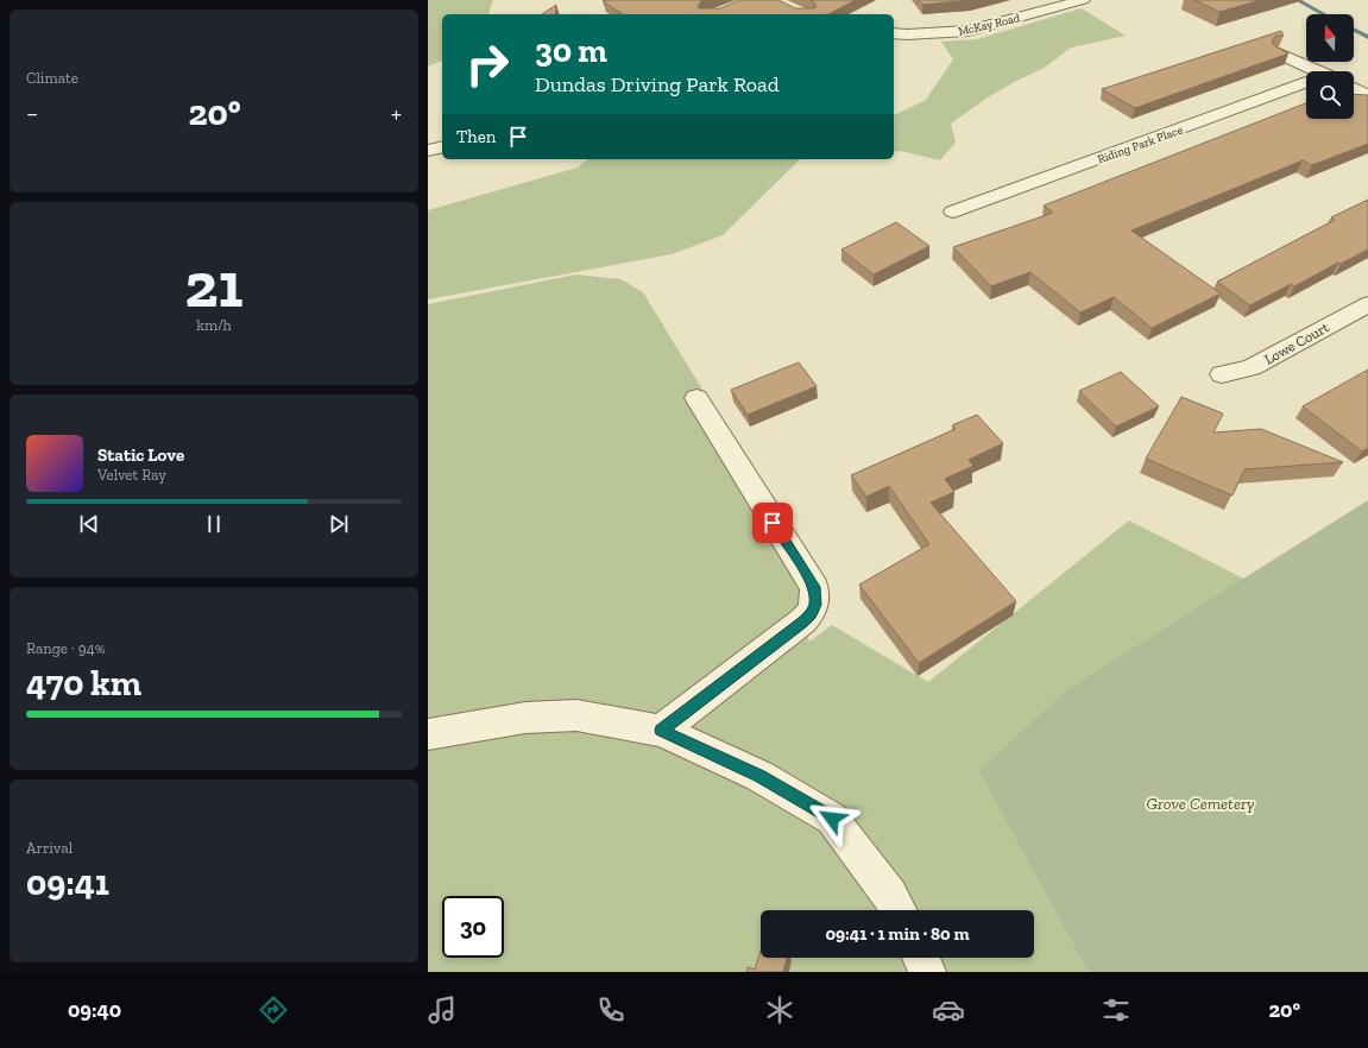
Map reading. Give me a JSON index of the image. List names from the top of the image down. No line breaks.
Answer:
{"streets":{"street":["McKay Road","Riding Park Place","Lowe Court"]},"parks":["Grove Cemetery"],"north":"top","page":{"tile":["Climate",["21","km/h"],["Range · 94%","470 km"],["Arrival","09:41"]],"turn":["30 m","Dundas Driving Park Road"],"heat":["−","20°","+"],"then":"Then","song":["Static Love","Velvet Ray"],"limit":"30","trip":"09:41 · 1 min · 80 m","tabs":["09:40","20°"]}}
